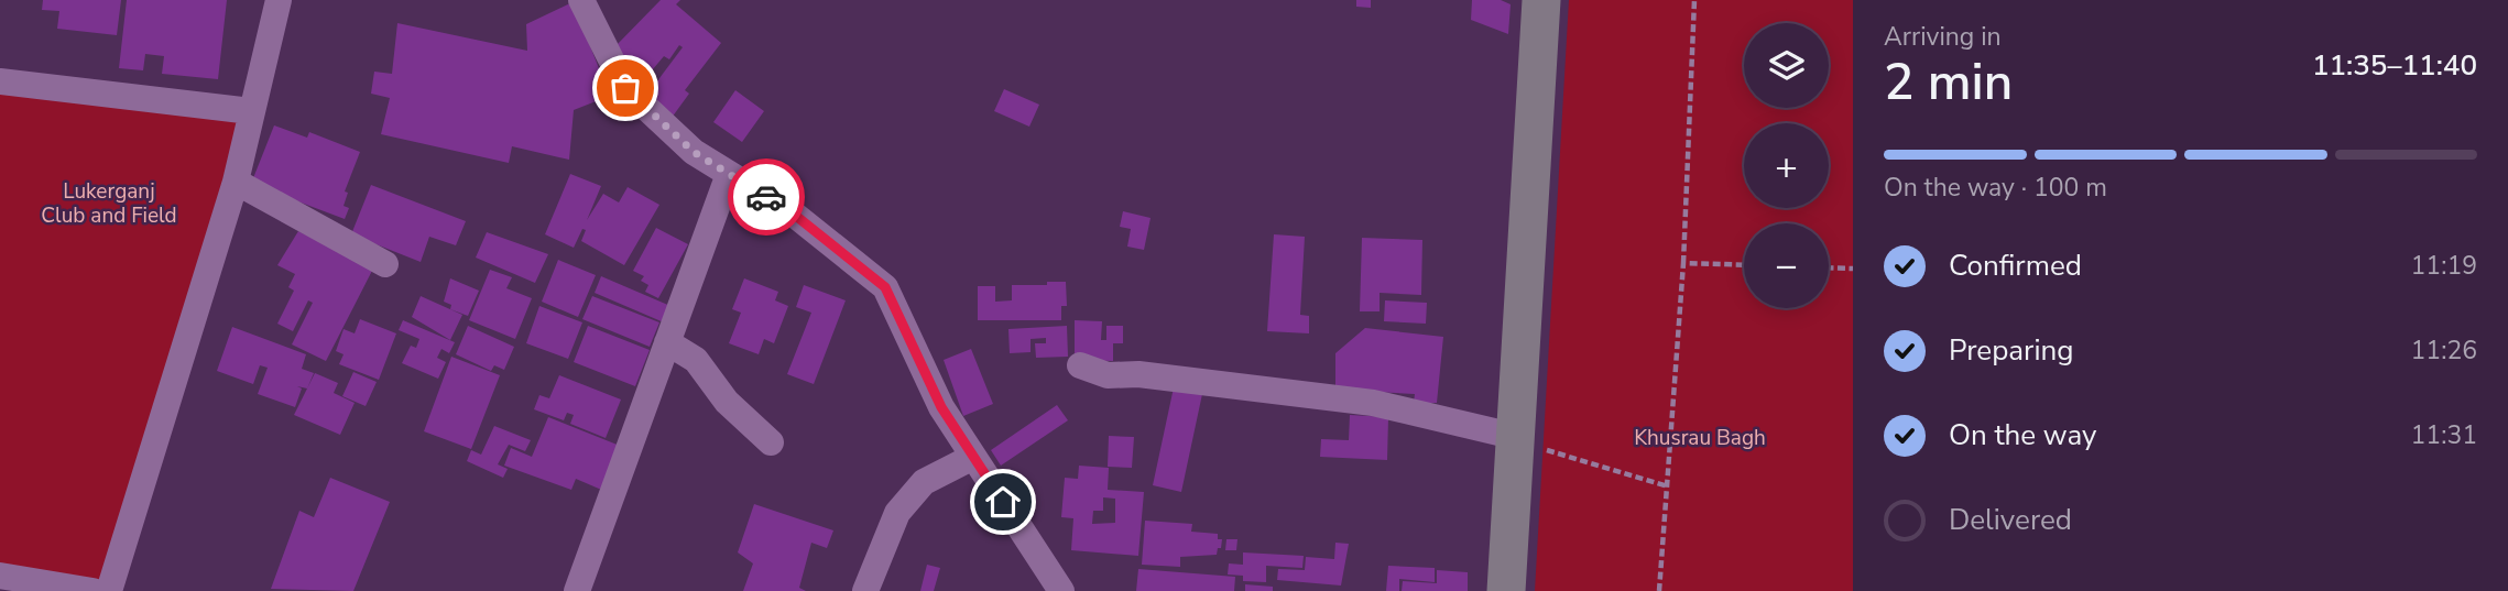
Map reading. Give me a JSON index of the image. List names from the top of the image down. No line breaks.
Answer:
{"parks":["Lukerganj Club and Field","Khusrau Bagh"],"page":{"heading":["2 min","Arriving in","11:35–11:40"],"map_buttons":["+","−"],"bar":"On the way · 100 m","list":[["Confirmed","11:19"],["Preparing","11:26"],["On the way","11:31"],"Delivered"]}}
